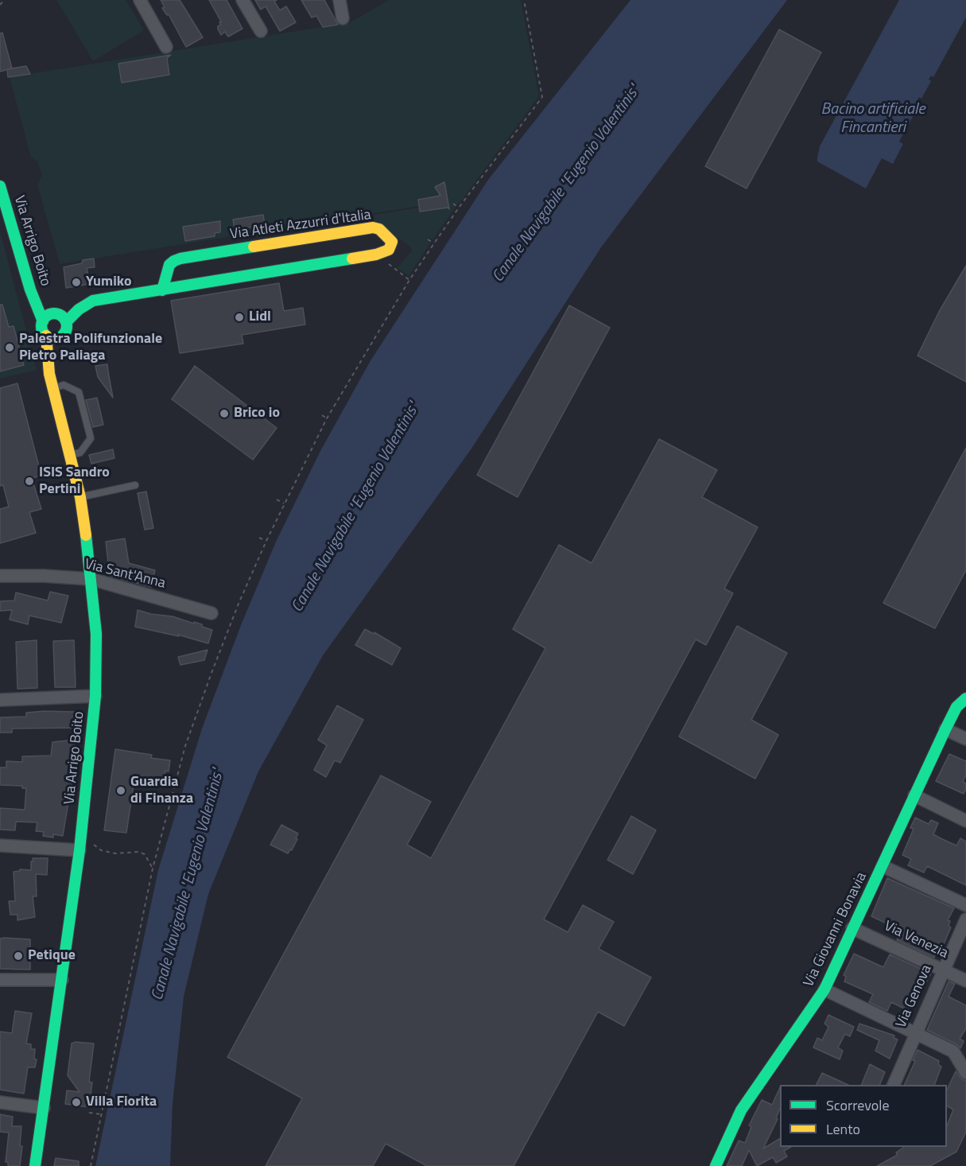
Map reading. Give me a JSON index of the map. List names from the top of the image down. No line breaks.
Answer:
{"streets":{"street":["Via Atleti Azzurri d'Italia","Via Arrigo Boito","Via Sant'Anna","Via Giovanni Bonavia","Via Venezia","Via Genova"]},"crossings":[["Via Arrigo Boito","Via Sant'Anna"],["Via Giovanni Bonavia","Via Venezia"],["Via Venezia","Via Genova"]],"water":["Bacino artificiale Fincantieri","Canale Navigabile \"Eugenio Valentinis\""],"places":["Yumiko","Lidl","Palestra Polifunzionale Pietro Paliaga","Brico io","ISIS Sandro Pertini","Guardia di Finanza","Petique","Villa Fiorita"],"legend":["Scorrevole","Lento"]}
